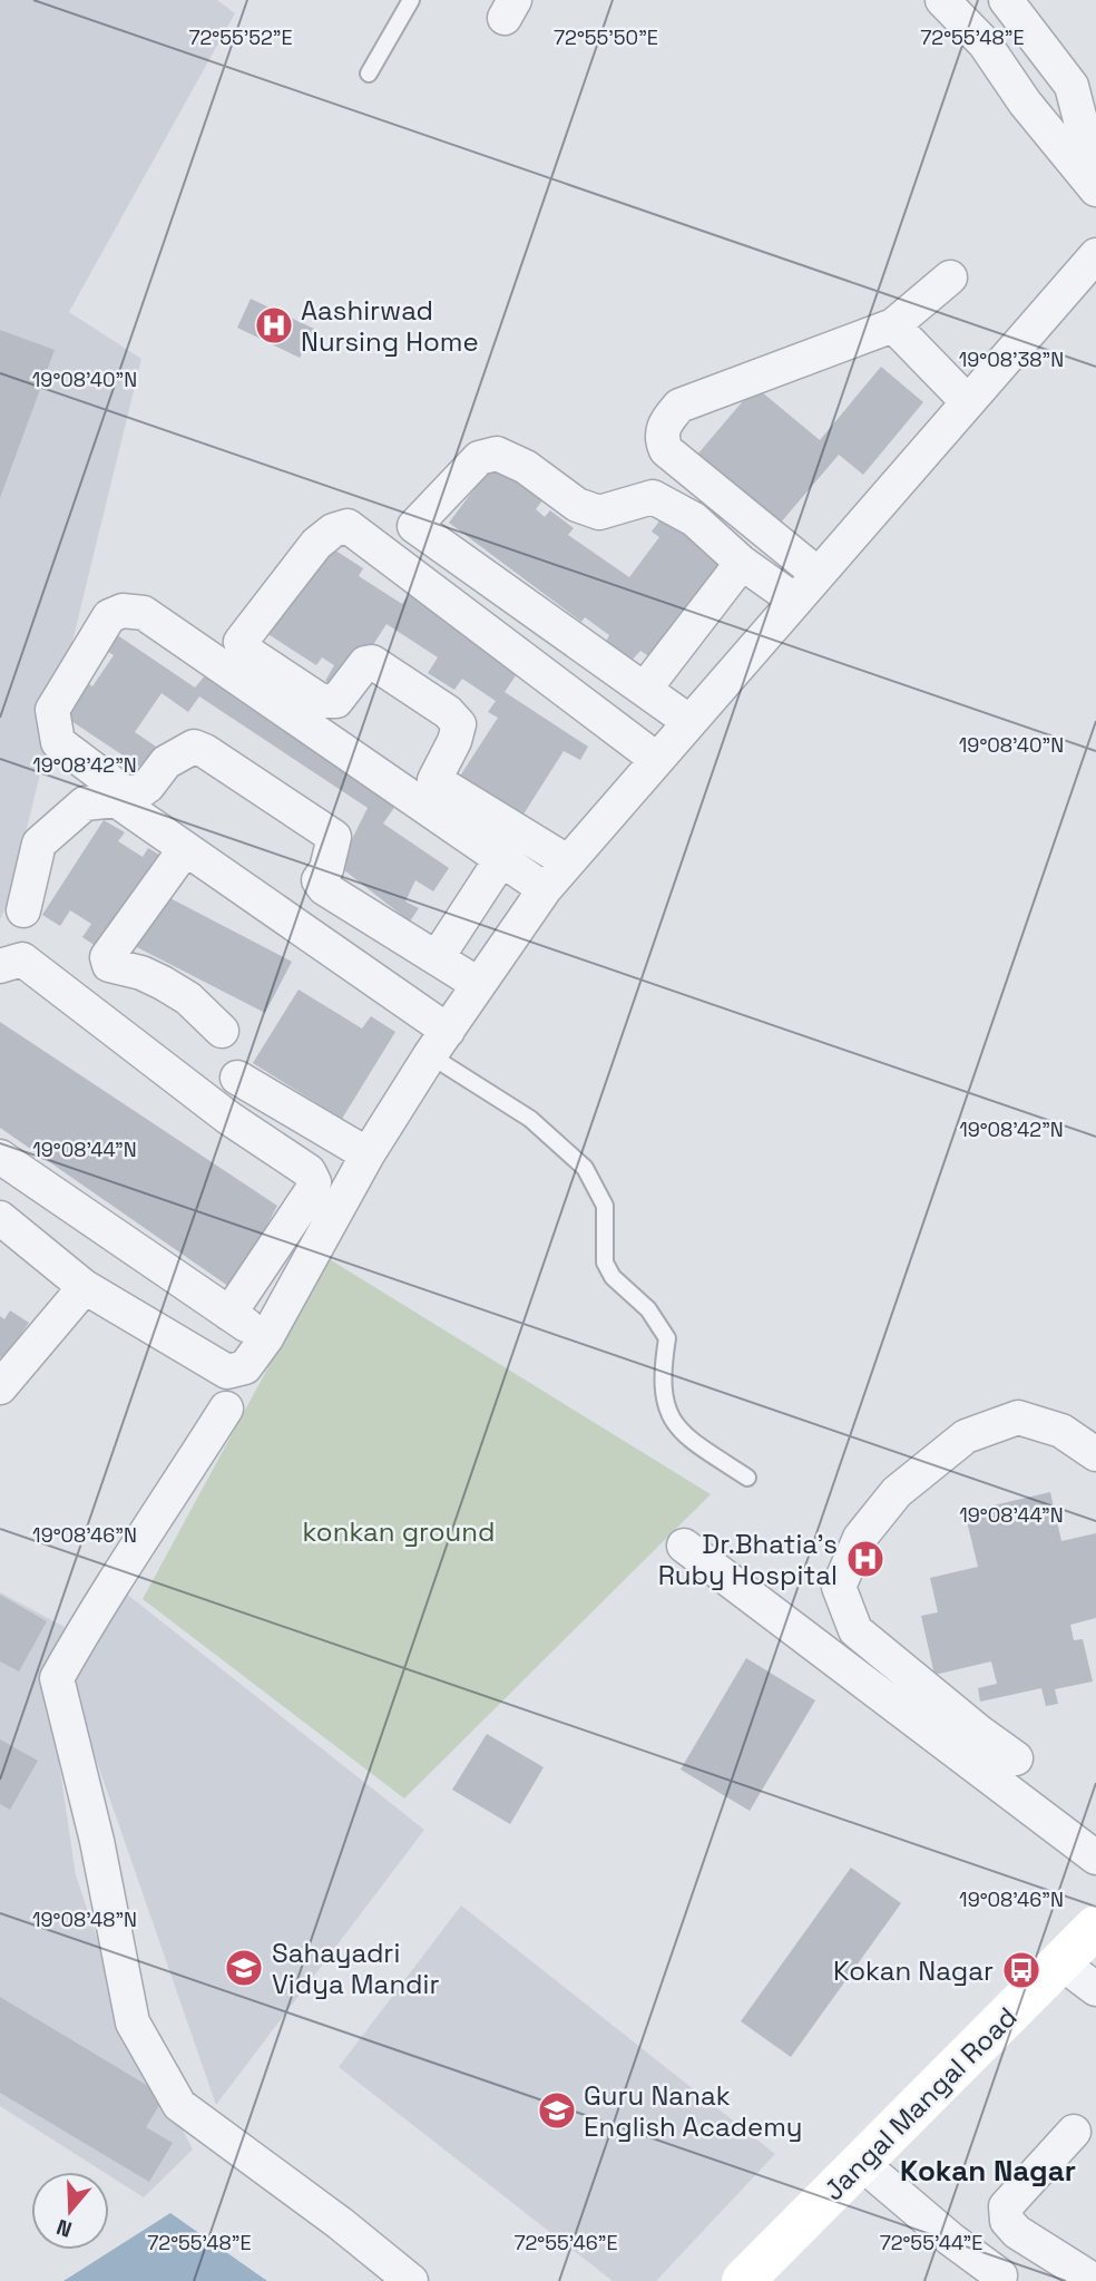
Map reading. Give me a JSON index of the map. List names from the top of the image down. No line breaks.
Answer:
{"streets":{"main road":["Jangal Mangal Road"]},"districts":["Kokan Nagar"],"parks":["konkan ground"],"places":{"hospital":["Aashirwad Nursing Home","Dr.Bhatia's Ruby Hospital"],"school or university":["Sahayadri Vidya Mandir","Guru Nanak English Academy"],"bus stop":["Kokan Nagar"]},"north":"bottom","coordinates":["72°55'52\"E","72°55'50\"E","72°55'48\"E","19°08'38\"N","19°08'40\"N","19°08'42\"N","19°08'44\"N","19°08'46\"N","19°08'48\"N","72°55'46\"E","72°55'44\"E"]}
